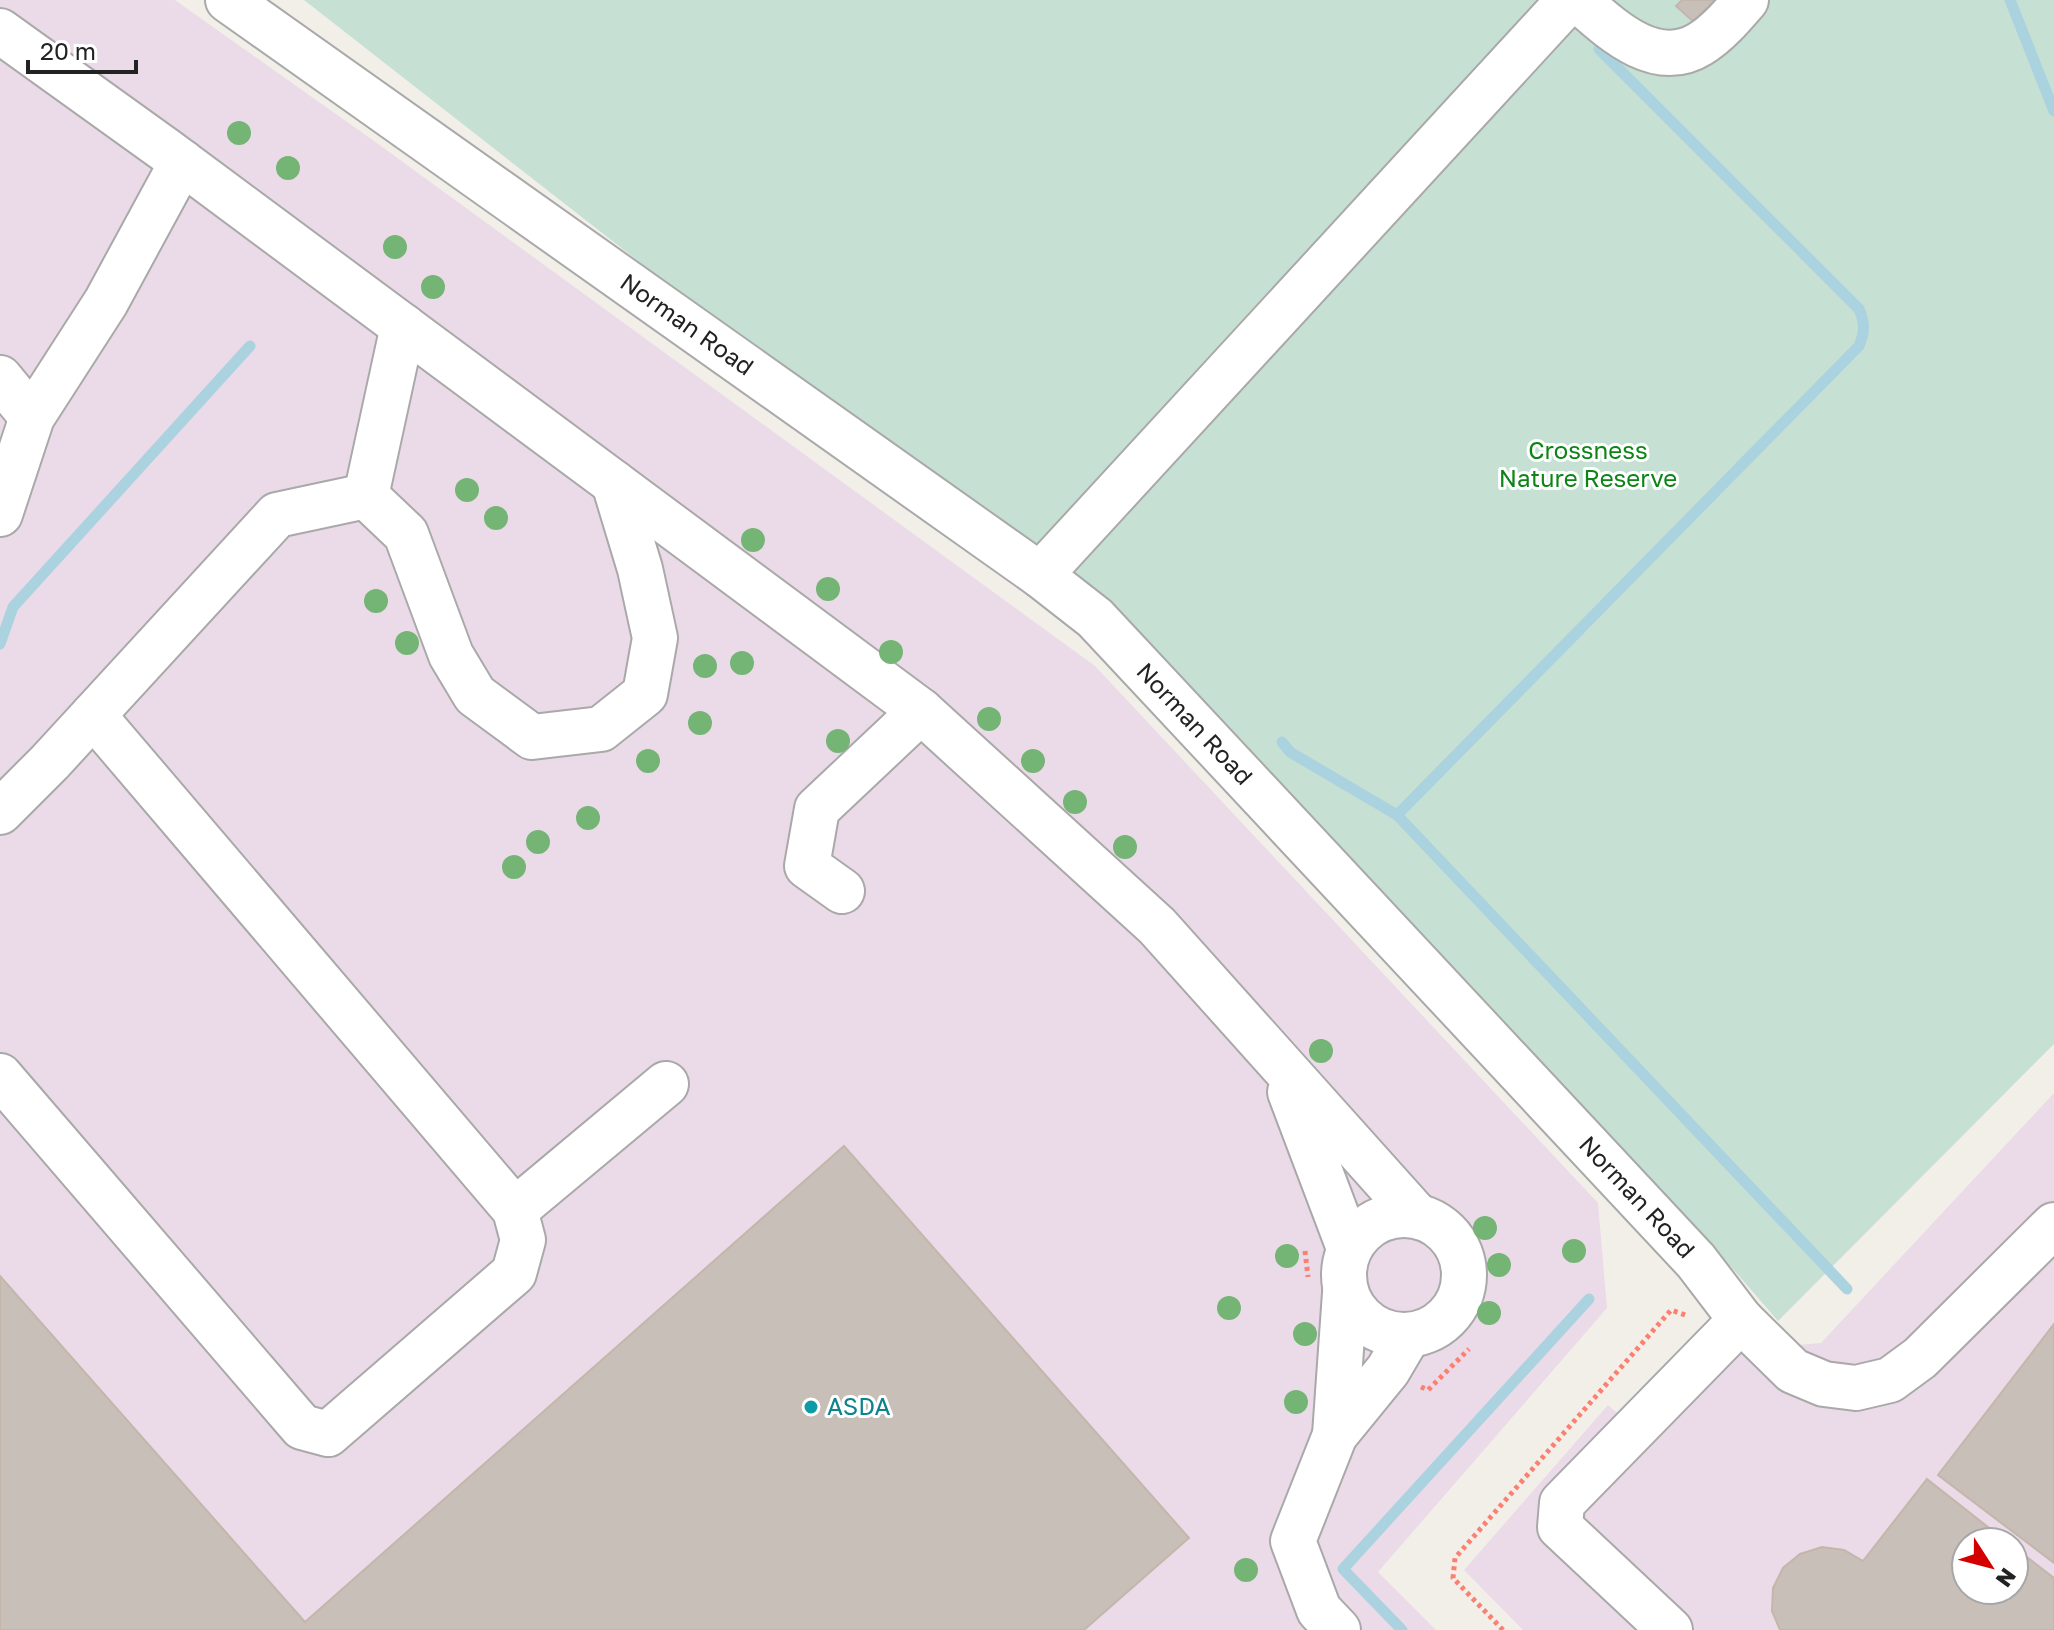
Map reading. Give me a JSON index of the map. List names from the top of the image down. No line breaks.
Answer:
{"streets":{"street":["Norman Road"]},"parks":["Crossness Nature Reserve"],"places":["ASDA"],"scale_bar":"20 m","north":"bottom right"}
